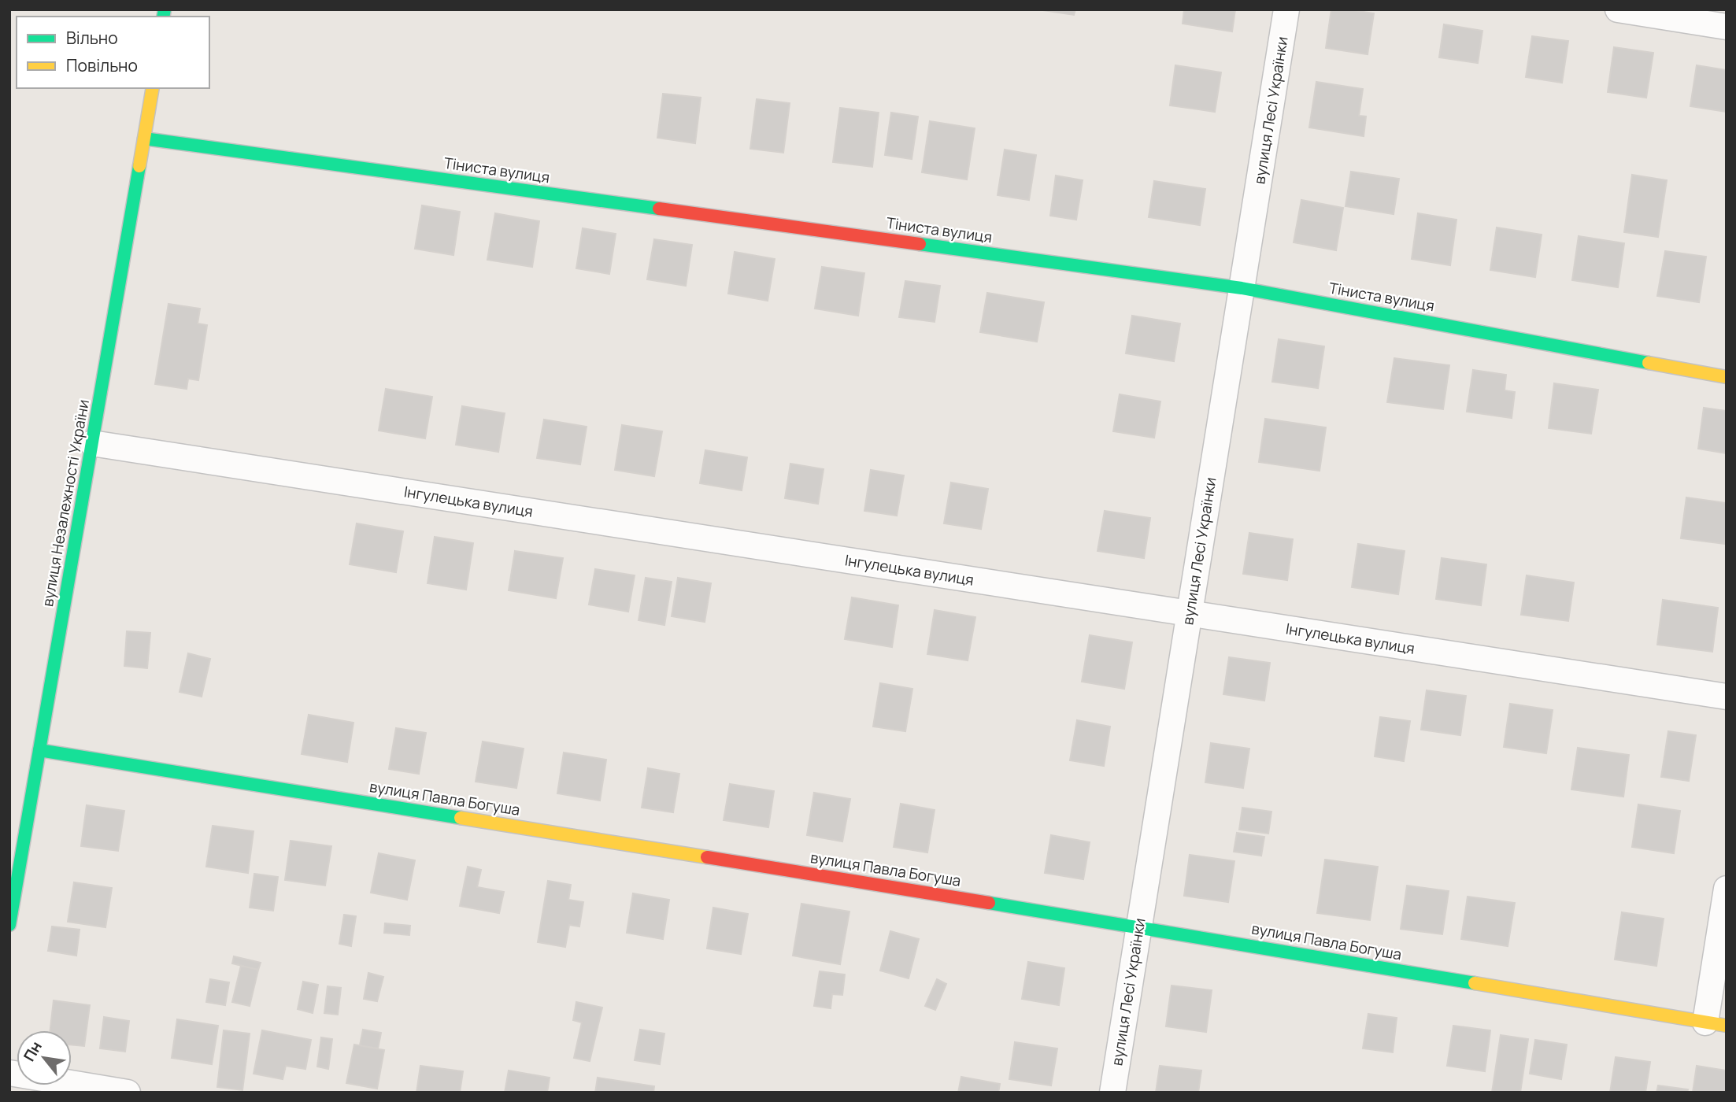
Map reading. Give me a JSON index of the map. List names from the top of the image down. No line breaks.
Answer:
{"streets":{"street":["вулиця Лесі Українки","Тіниста вулиця","Інгулецька вулиця","вулиця Незалежності України","вулиця Павла Богуша"]},"crossings":[["вулиця Лесі Українки","Тіниста вулиця"],["вулиця Лесі Українки","Інгулецька вулиця"],["вулиця Лесі Українки","вулиця Павла Богуша"],["Тіниста вулиця","вулиця Незалежності України"],["Інгулецька вулиця","вулиця Незалежності України"],["вулиця Незалежності України","вулиця Павла Богуша"]],"legend":["Вільно","Повільно"],"north":"top left"}
